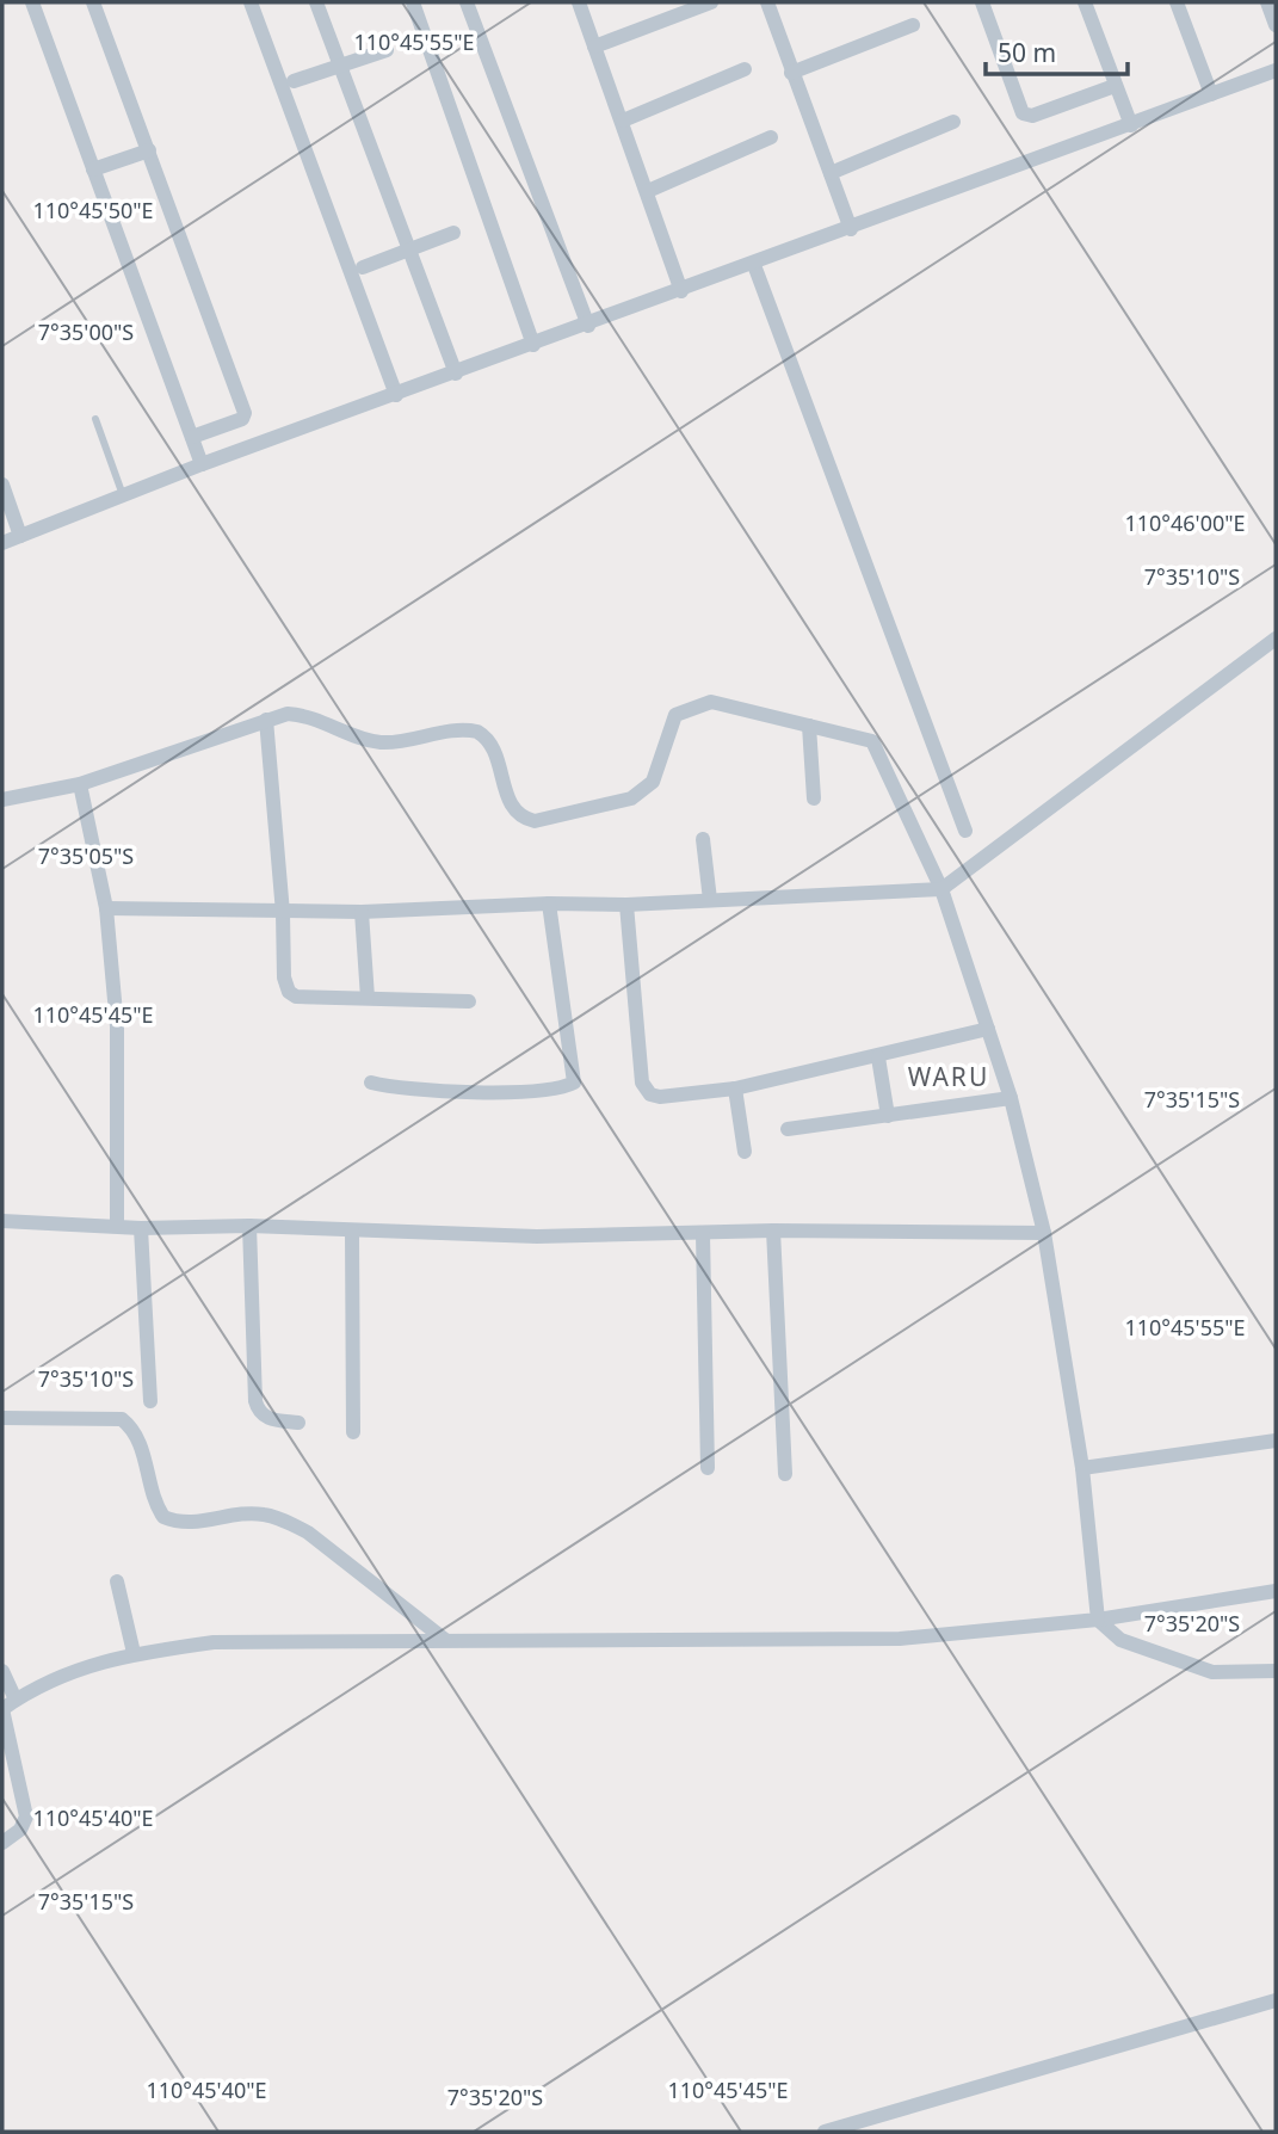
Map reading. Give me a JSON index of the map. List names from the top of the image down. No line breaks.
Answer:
{"districts":["WARU"],"scale_bar":"50 m","coordinates":["110°45'55\"E","110°45'50\"E","7°35'00\"S","110°46'00\"E","7°35'10\"S","7°35'05\"S","110°45'45\"E","7°35'15\"S","7°35'20\"S","110°45'40\"E"]}
